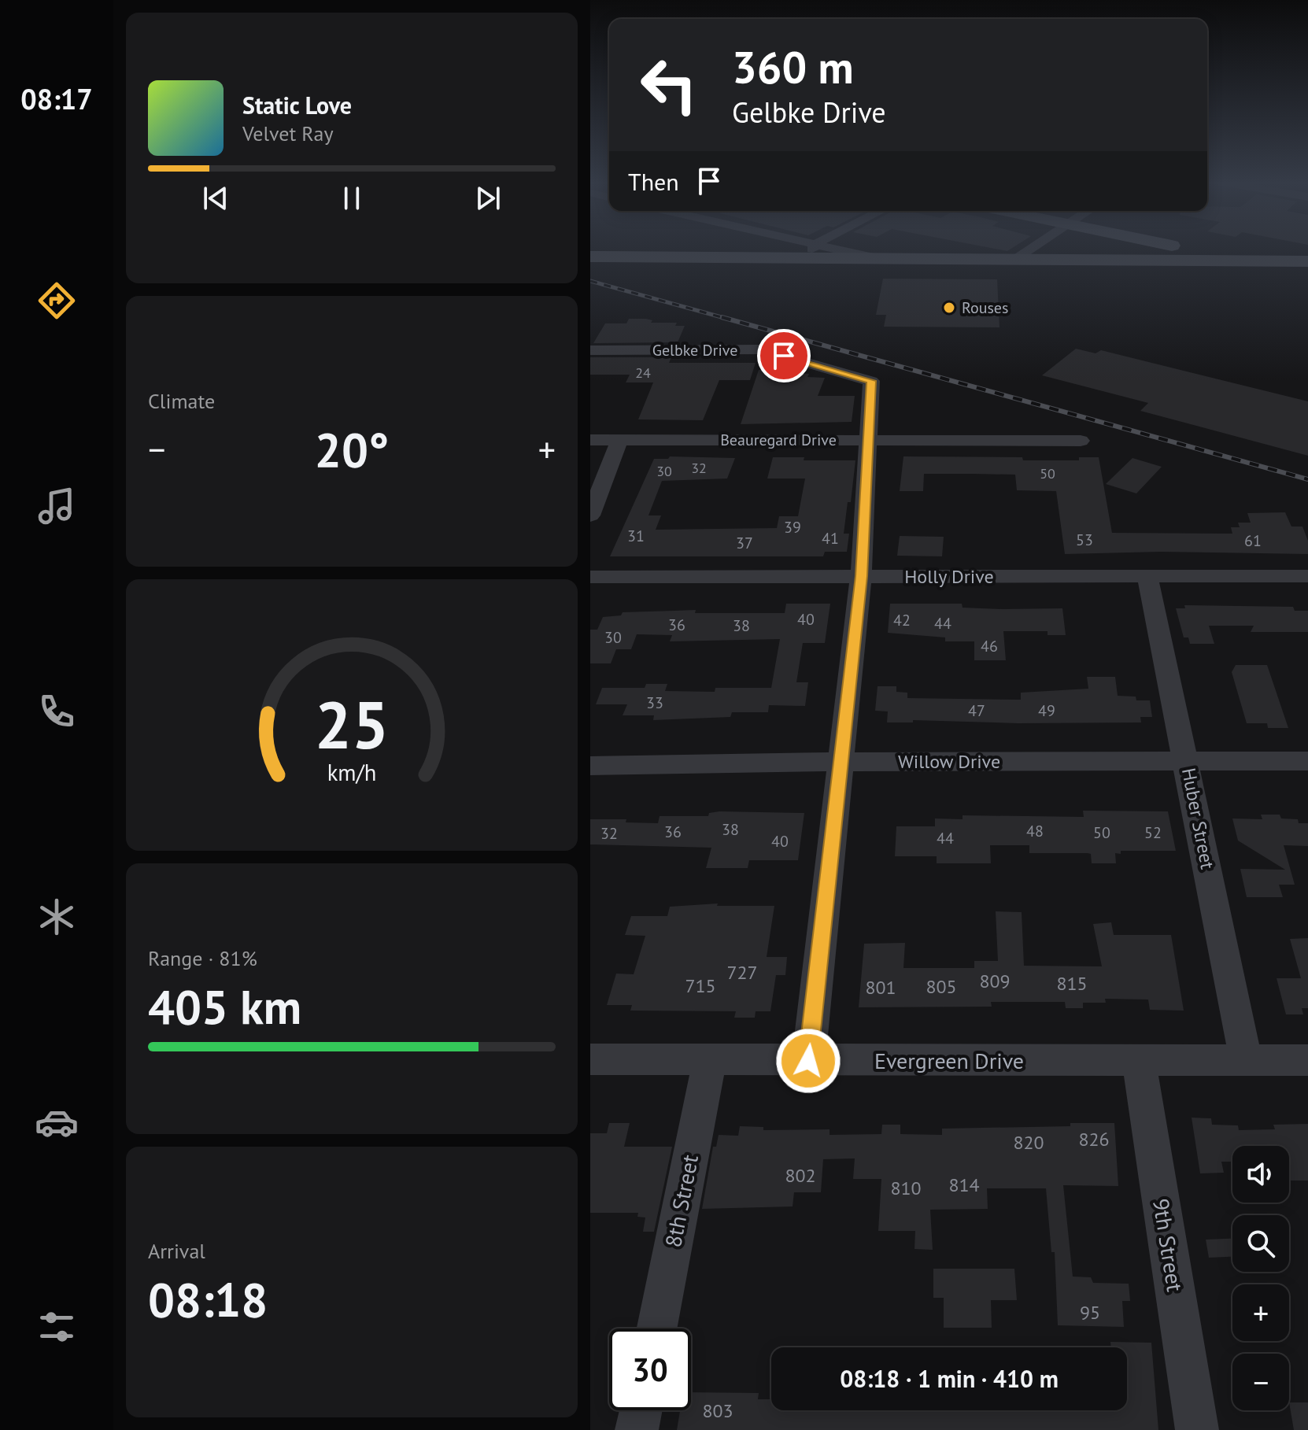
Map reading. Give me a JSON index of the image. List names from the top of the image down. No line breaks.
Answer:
{"streets":{"street":["Gelbke Drive","Beauregard Drive","Holly Drive","Willow Drive","Huber Street","Evergreen Drive","8th Street","9th Street"]},"crossings":[["Gelbke Drive","Beauregard Drive"],["Holly Drive","Huber Street"],["Willow Drive","Huber Street"],["Huber Street","Evergreen Drive"],["Evergreen Drive","8th Street"],["Evergreen Drive","9th Street"]],"places":["Rouses"],"house_numbers":["24","32","30","50","39","31","41","53","61","37","40","42","44","36","38","30","46","33","47","49","38","48","36","50","52","32","44","40","727","809","815","715","805","801","826","820","802","814","810","95","803"],"page":{"tabs":"08:17","turn":["360 m","Gelbke Drive"],"song":["Static Love","Velvet Ray"],"then":"Then","tile":["Climate",["Range · 81%","405 km"],["Arrival","08:18"]],"heat":["−","20°","+"],"map_buttons":["+","−"],"limit":"30","trip":"08:18 · 1 min · 410 m","gauge":["25","km/h"]}}
